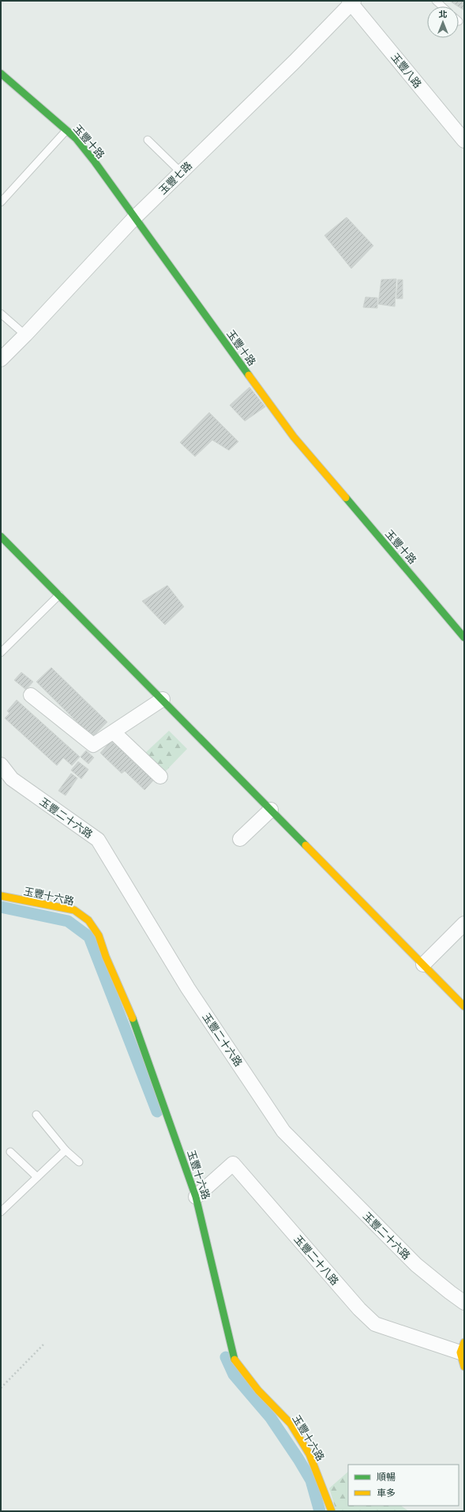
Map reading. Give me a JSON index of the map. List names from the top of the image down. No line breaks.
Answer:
{"streets":{"street":["玉豐八路","玉豐十路","玉豐七路","玉豐二十六路","玉豐十六路","玉豐二十八路"]},"crossings":[["玉豐八路","玉豐七路"],["玉豐十路","玉豐七路"],["玉豐十六路","玉豐二十八路"]],"legend":["順暢","車多"],"north":"top"}
